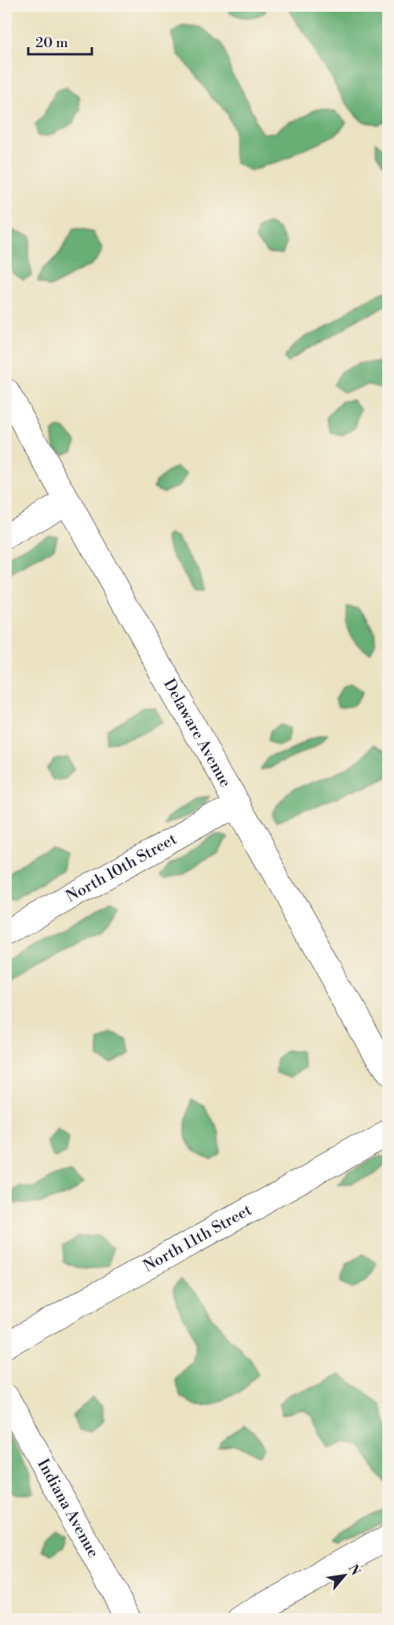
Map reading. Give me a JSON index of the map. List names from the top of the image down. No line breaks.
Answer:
{"streets":{"street":["Delaware Avenue","North 10th Street","North 11th Street","Indiana Avenue"]},"crossings":[["Delaware Avenue","North 10th Street"]],"scale_bar":"20 m","north":"top right"}
